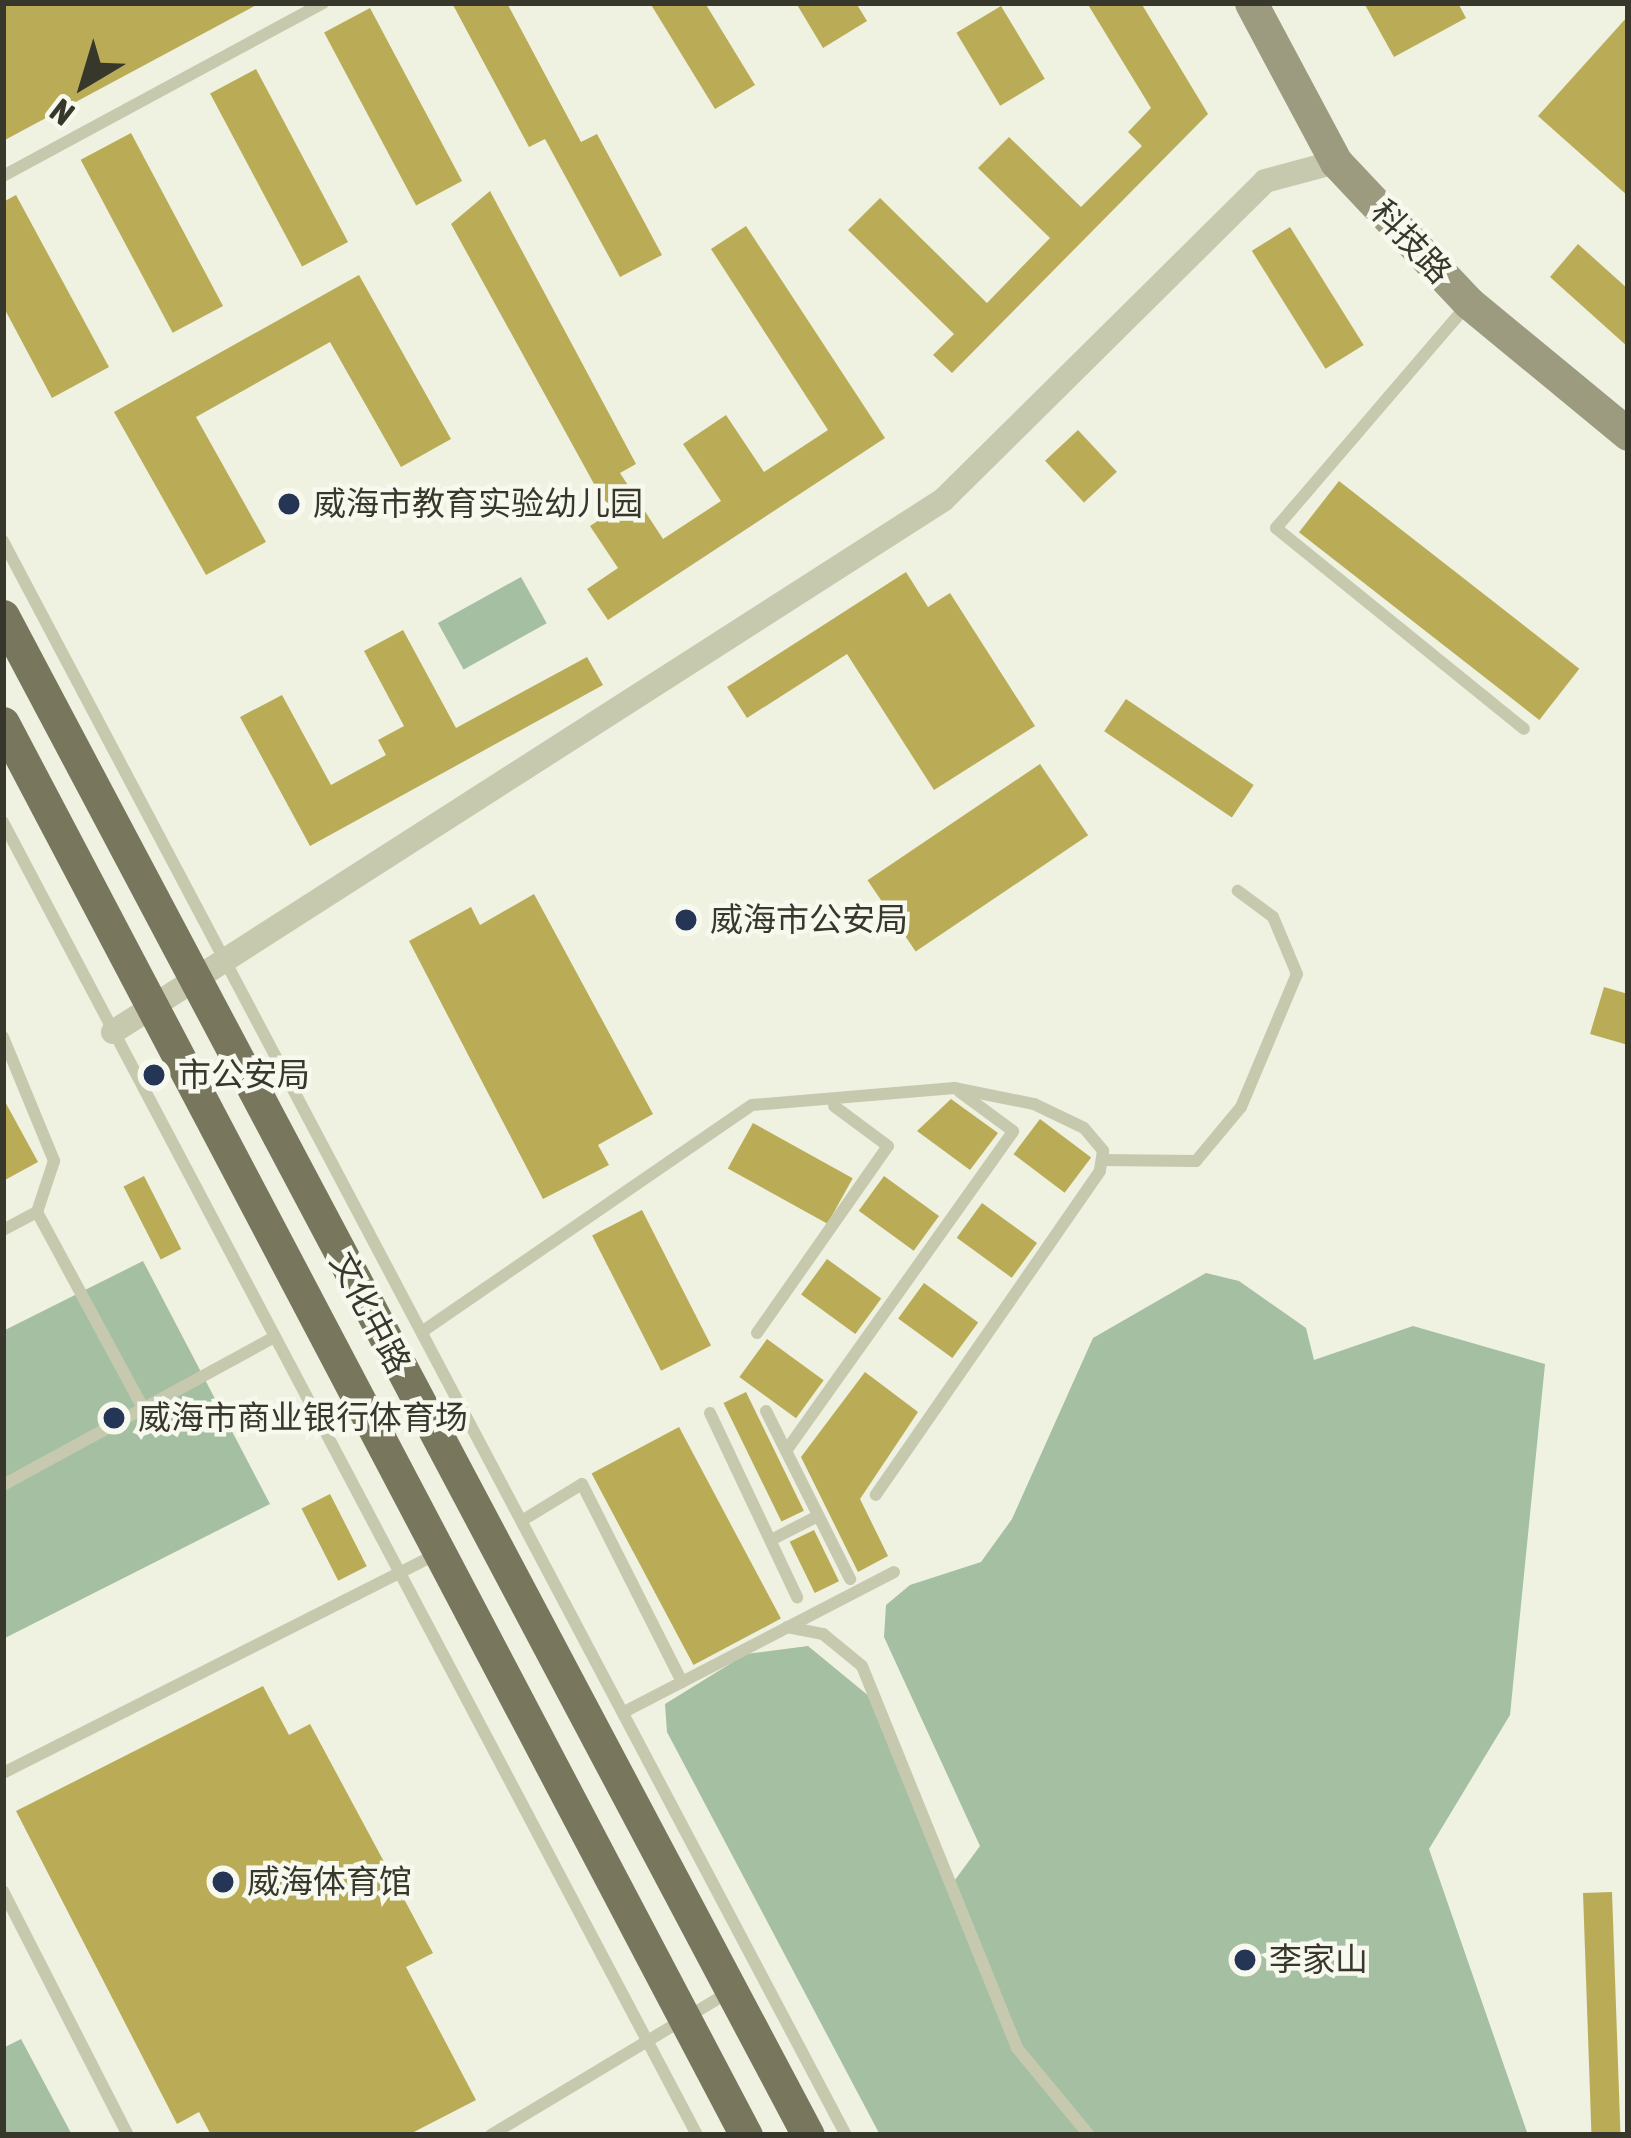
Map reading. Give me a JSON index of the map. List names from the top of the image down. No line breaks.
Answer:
{"streets":{"main road":["科技路","文化中路"]},"places":["威海市教育实验幼儿园","威海市公安局","市公安局","威海市商业银行体育场","威海体育馆","李家山"],"north":"bottom left"}
